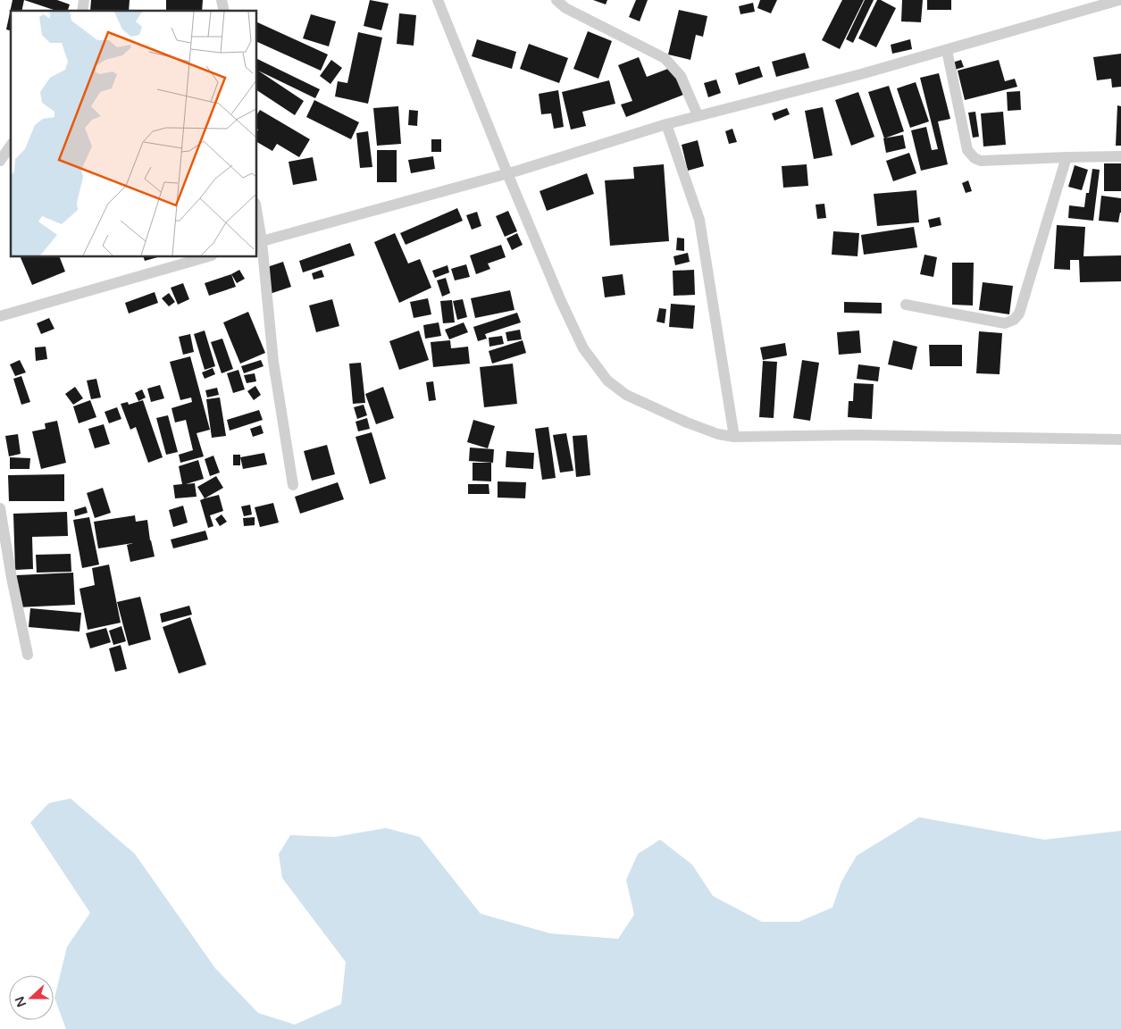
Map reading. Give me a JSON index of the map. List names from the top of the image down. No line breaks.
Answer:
{"north":"left"}
